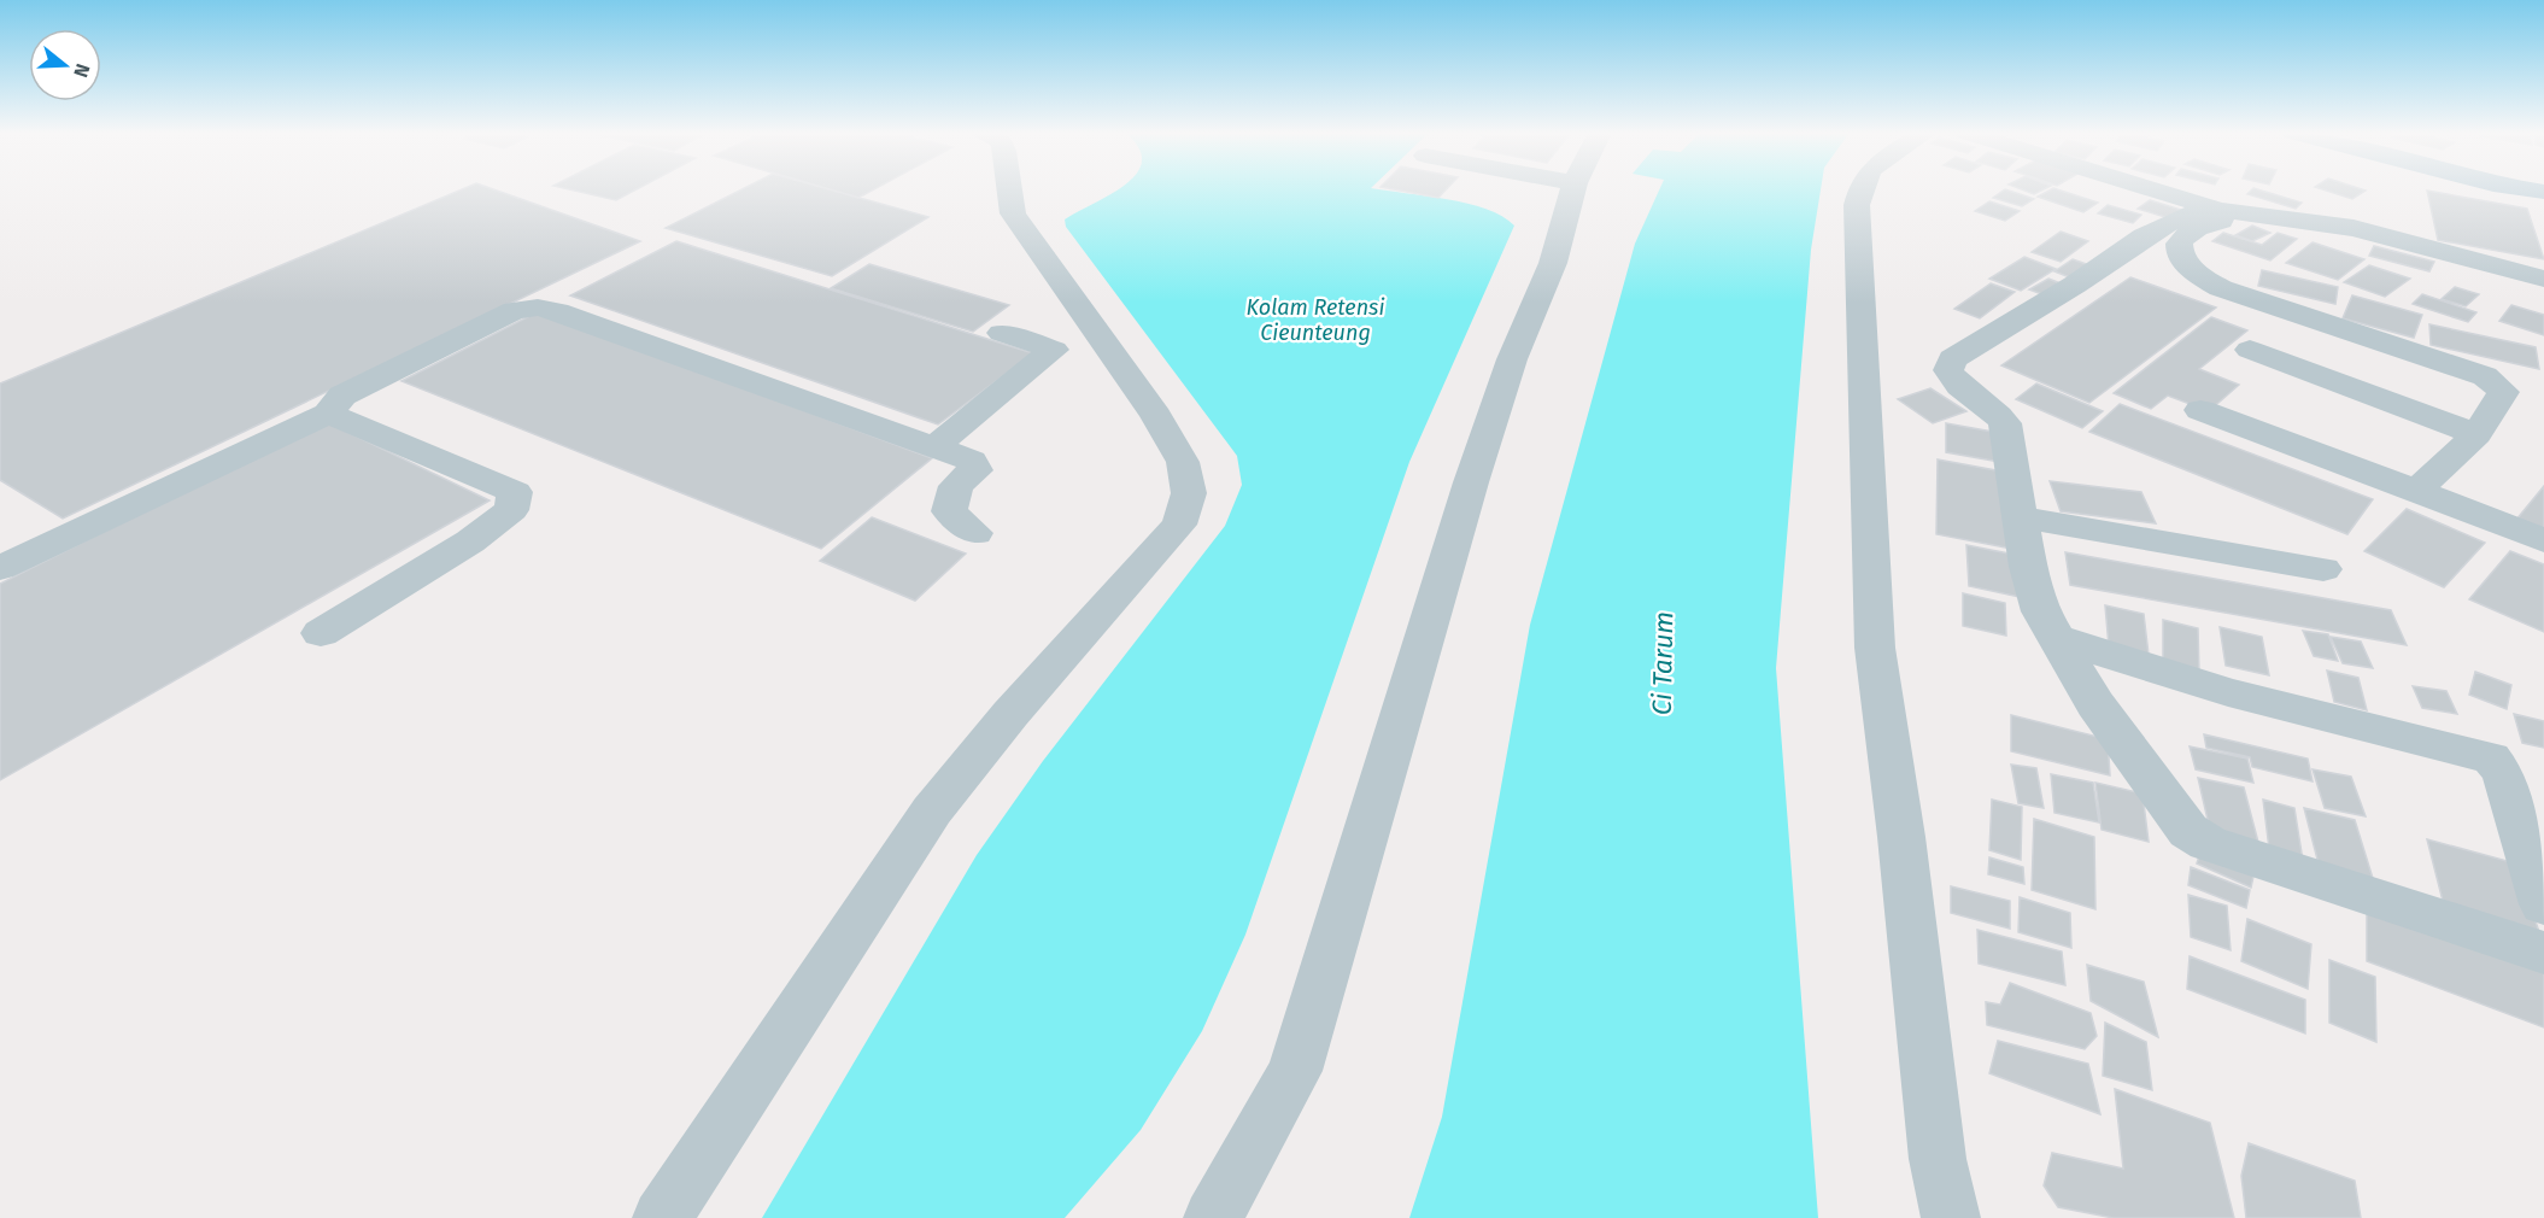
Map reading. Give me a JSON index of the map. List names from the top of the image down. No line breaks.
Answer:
{"water":["Kolam Retensi Cieunteung","Ci Tarum"],"north":"right"}
